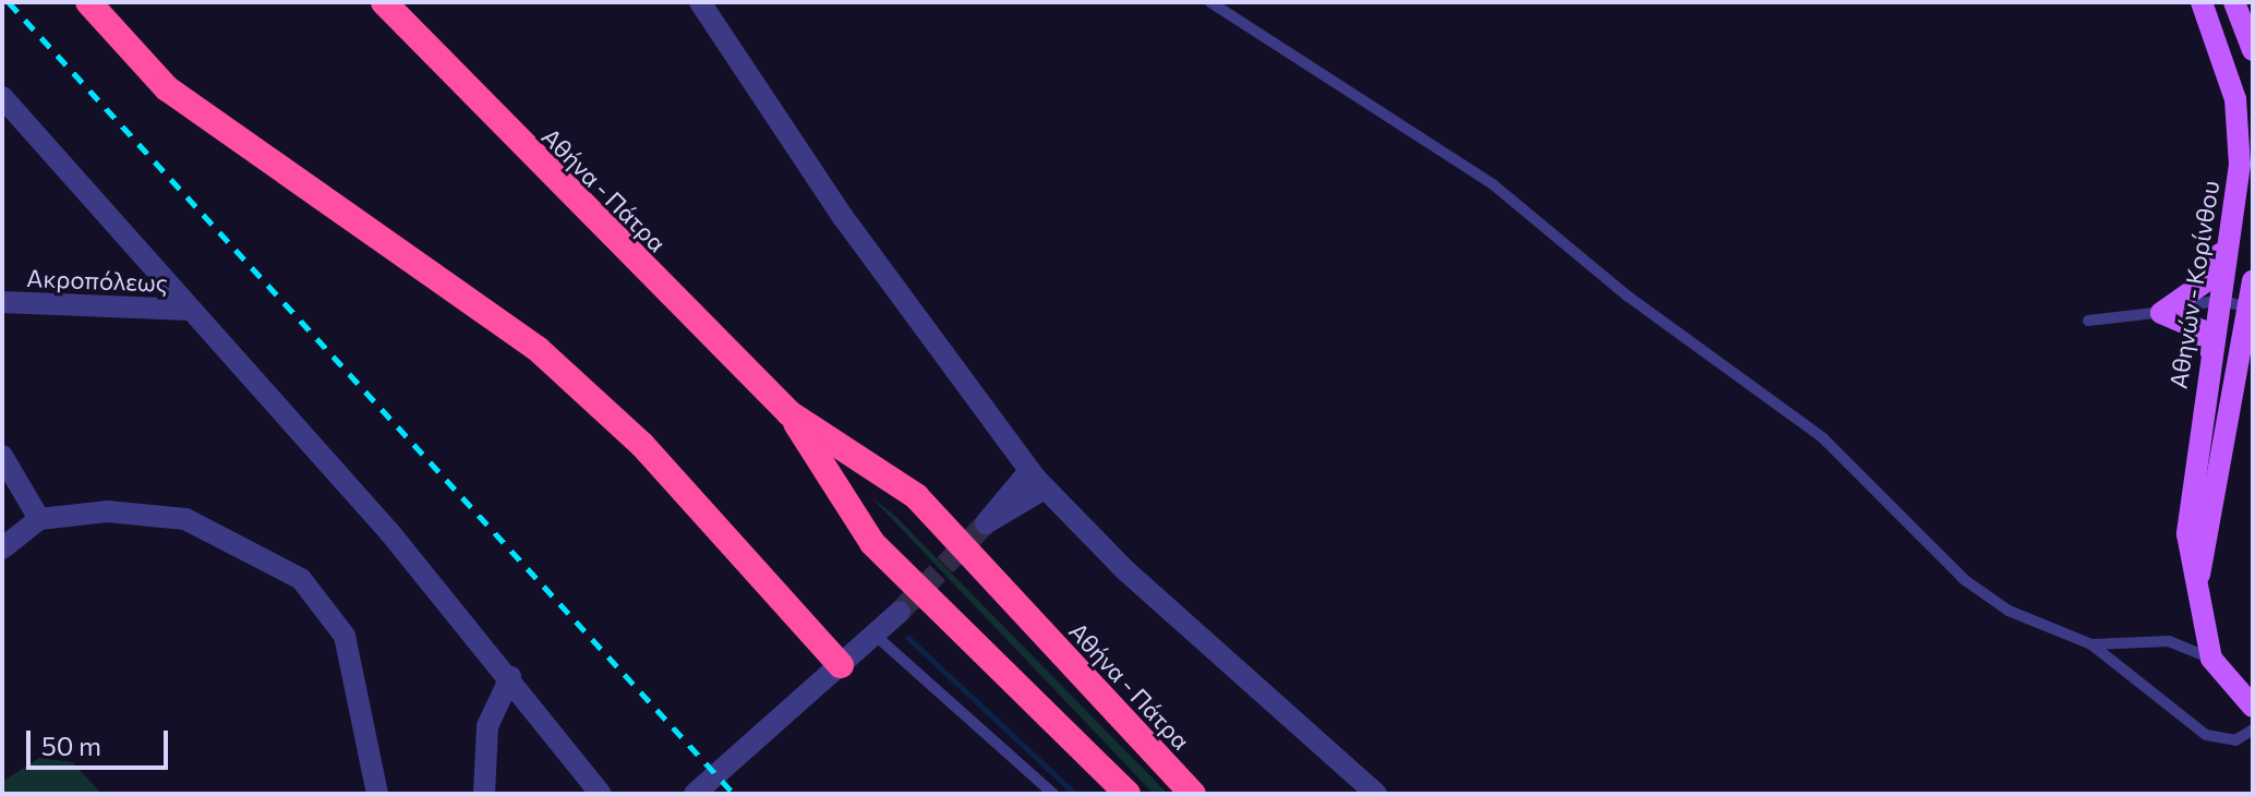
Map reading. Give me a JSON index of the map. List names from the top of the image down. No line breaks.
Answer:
{"streets":{"highway":["Αθήνα - Πάτρα"],"main road":["Αθηνών - Κορίνθου"],"street":["Ακροπόλεως"]},"scale_bar":"50 m"}
